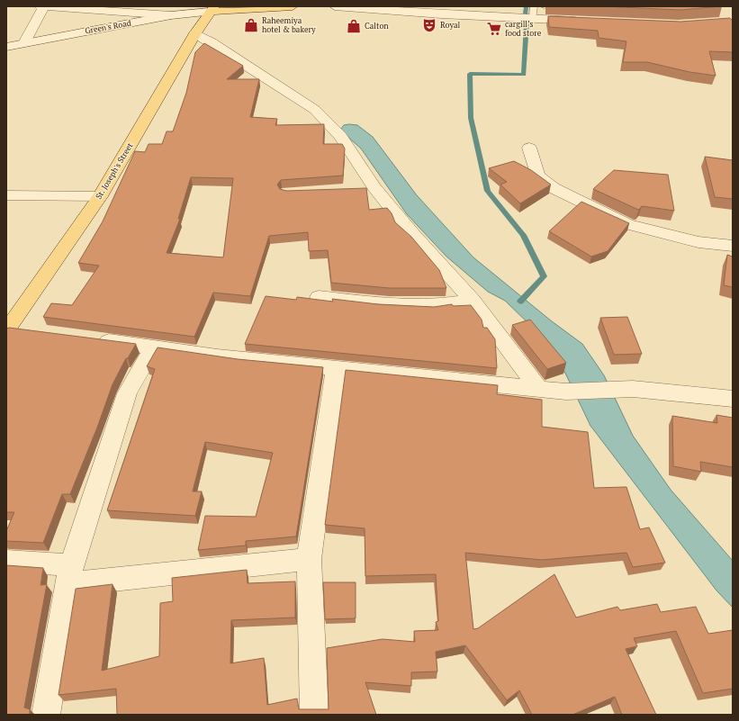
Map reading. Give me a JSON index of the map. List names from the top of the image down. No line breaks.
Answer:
{"streets":{"main road":["St. Joseph's Street"],"street":["Green's Road"]},"crossings":[["Green's Road","St. Joseph's Street"]],"places":{"shop":["Raheemiya hotel & bakery","Calton"],"theatre":["Royal"],"supermarket":["cargill’s food store"]}}
